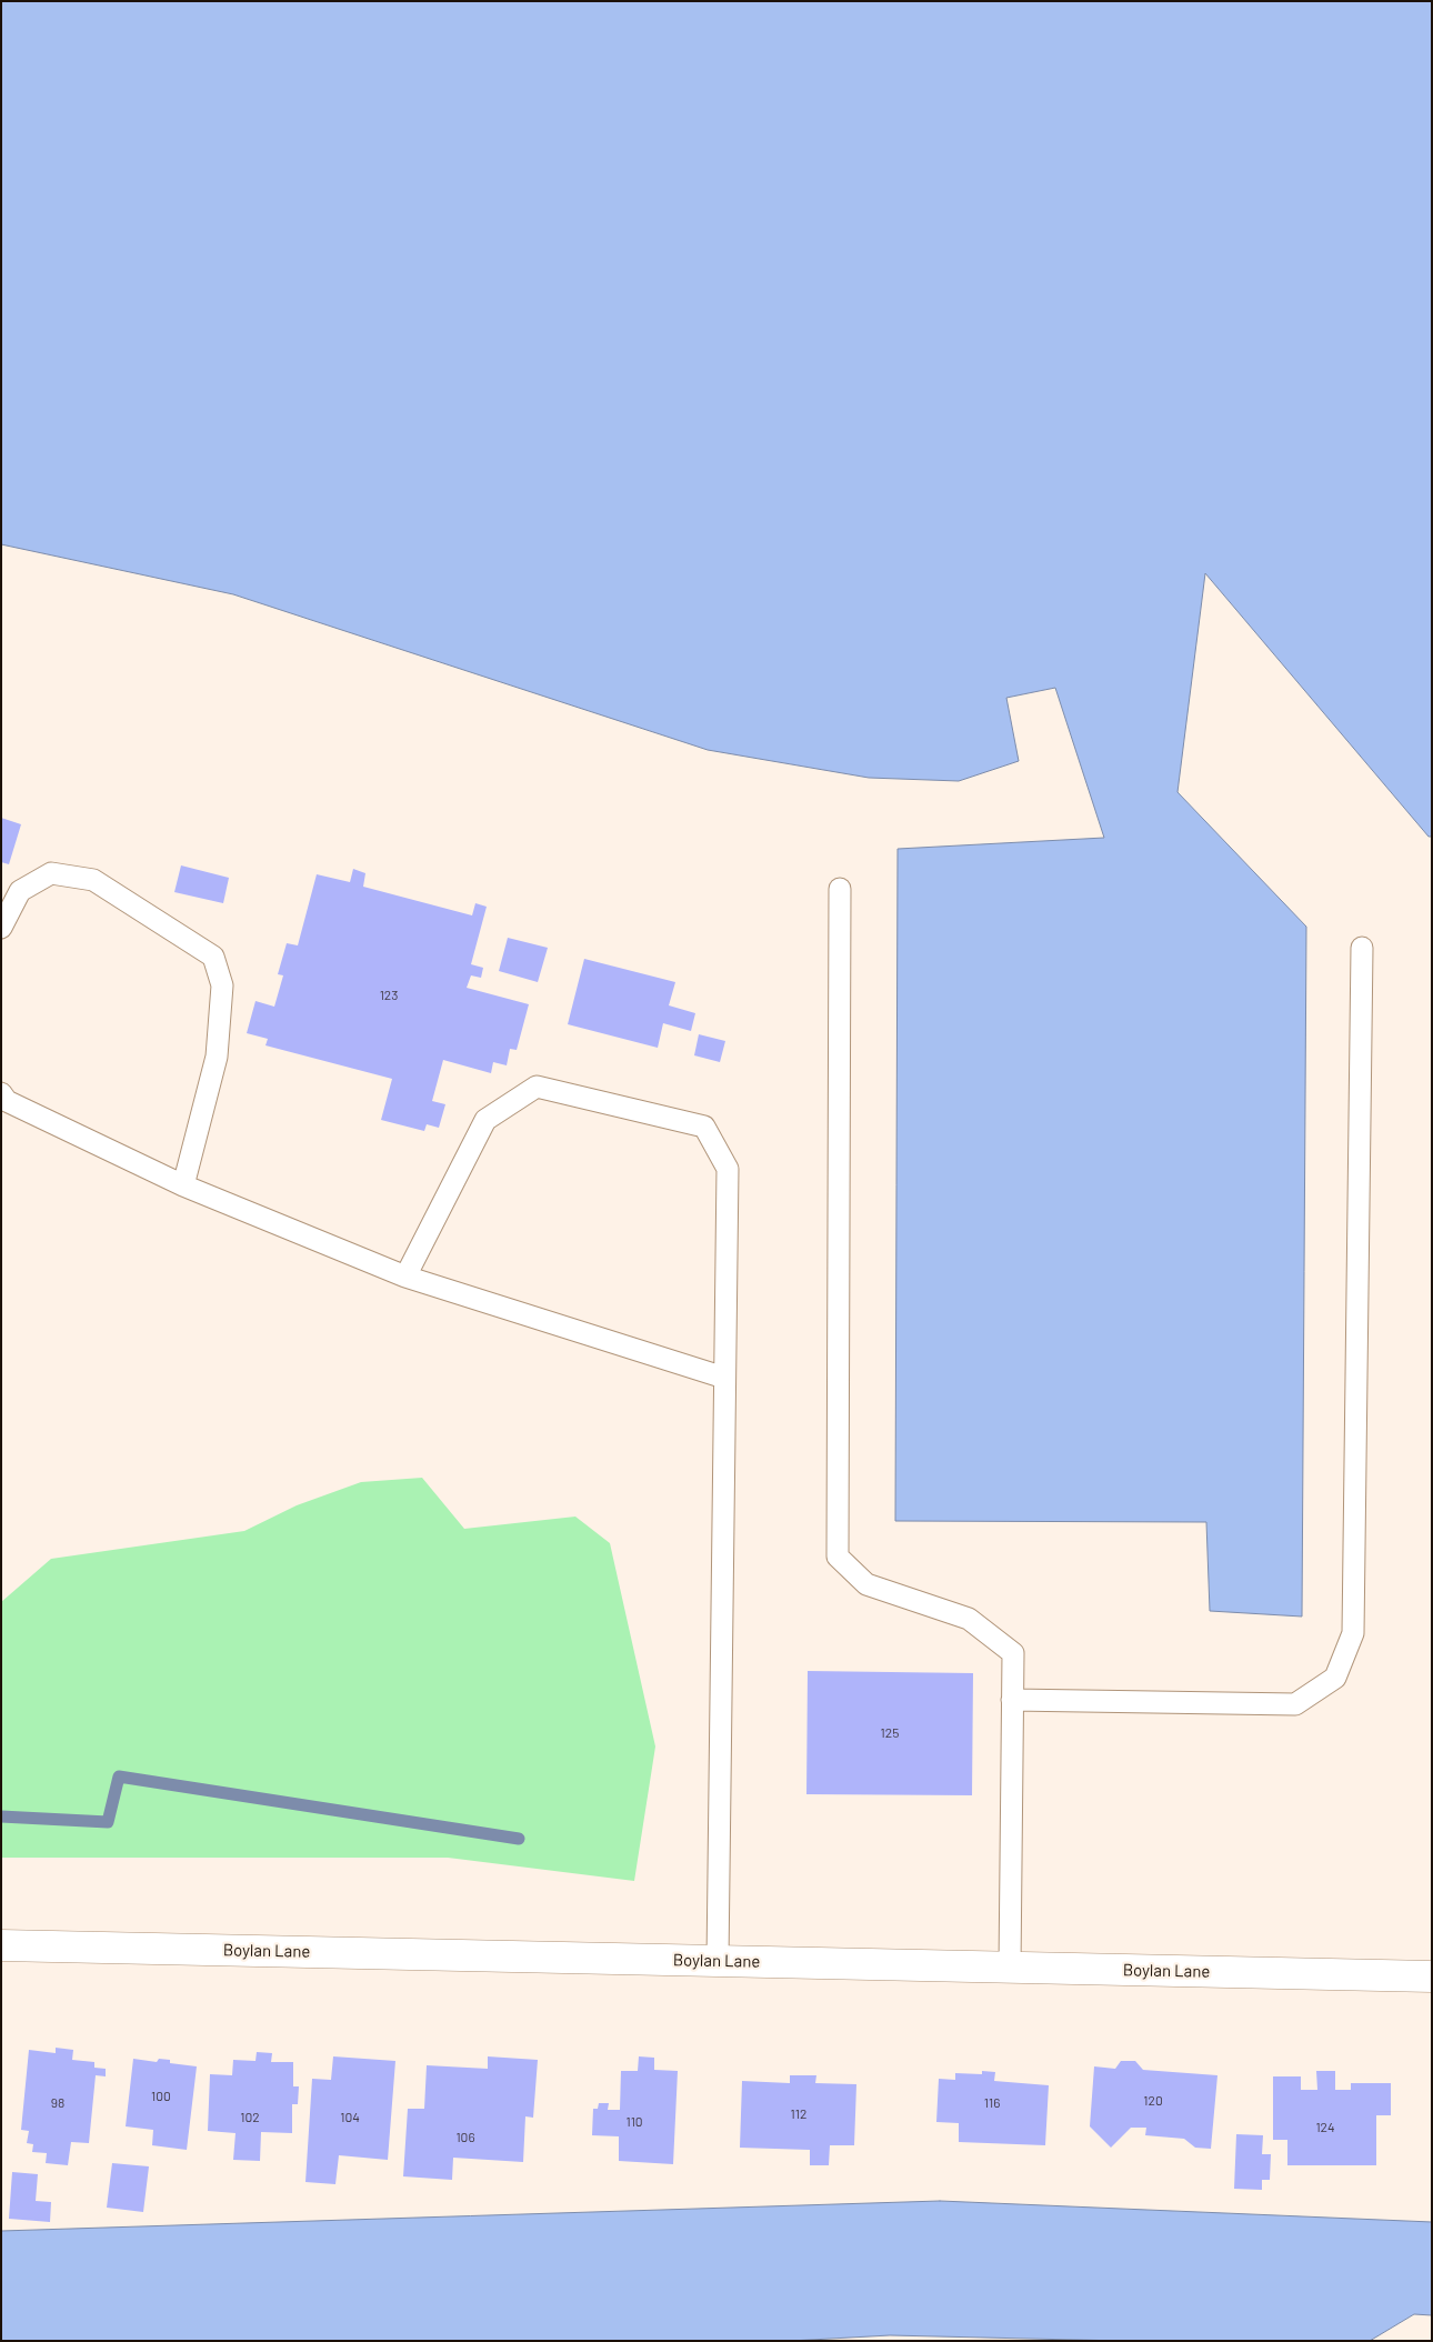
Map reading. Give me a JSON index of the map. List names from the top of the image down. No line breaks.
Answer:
{"streets":{"street":["Boylan Lane"]},"house_numbers":["123","125","100","120","98","116","112","102","104","110","124","106"]}
